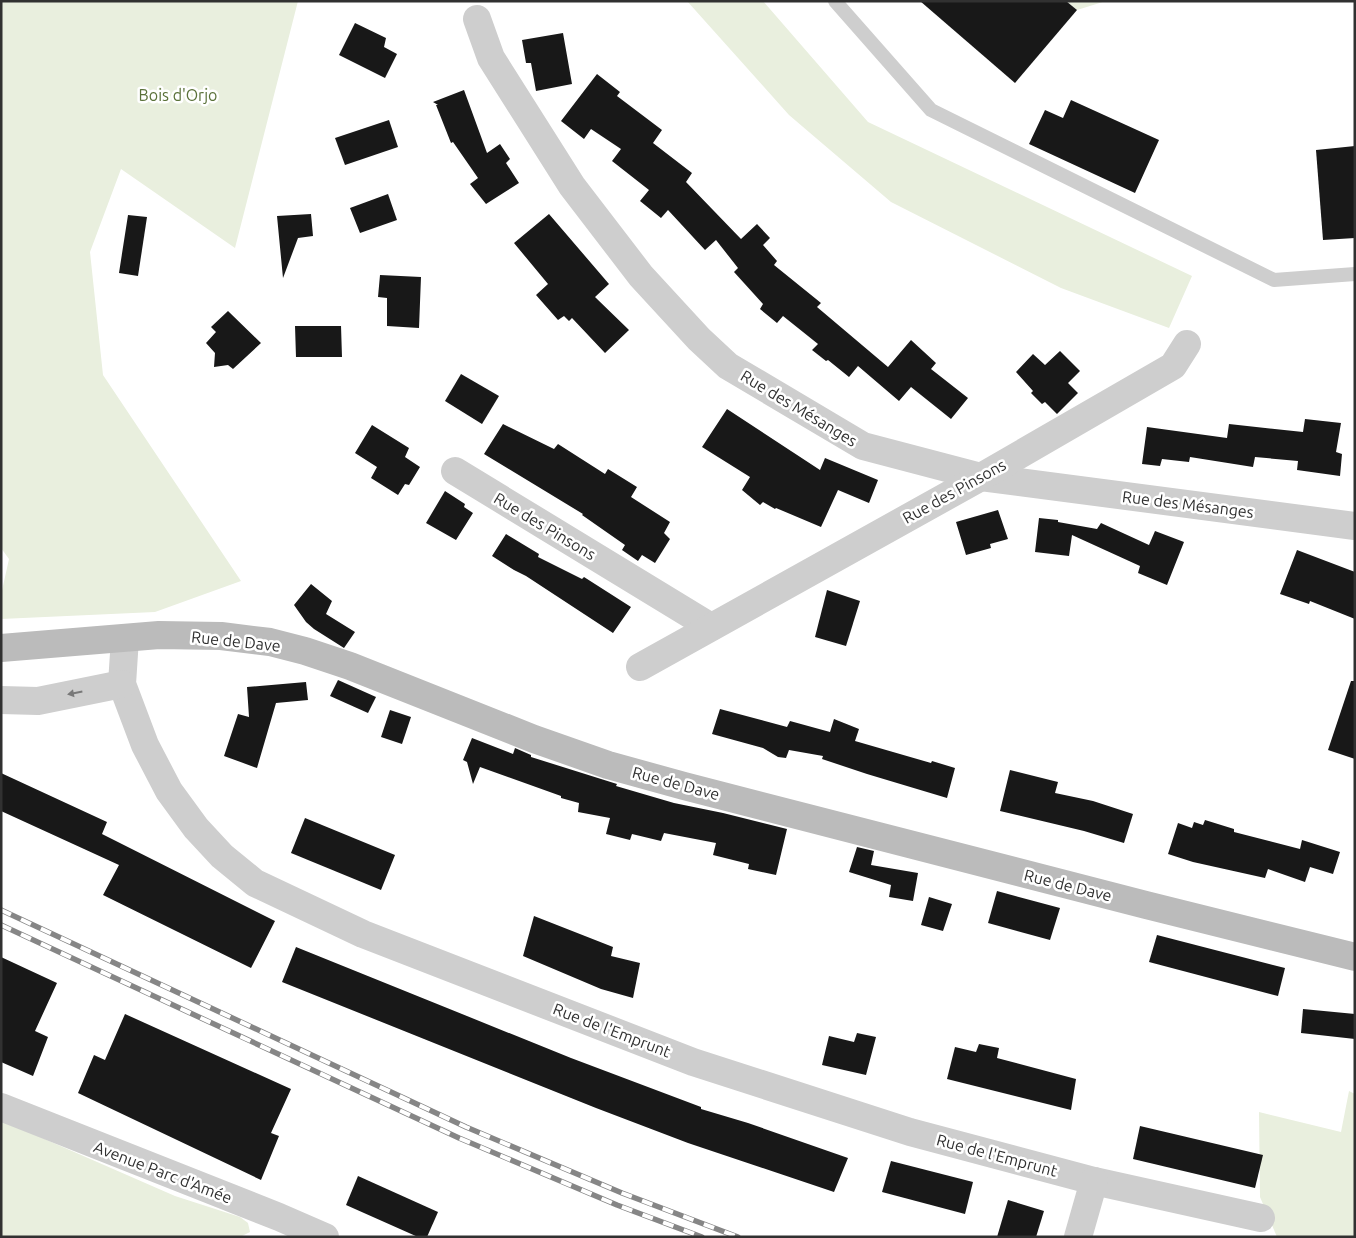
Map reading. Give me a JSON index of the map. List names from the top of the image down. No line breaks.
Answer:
{"streets":{"main road":["Rue de Dave"],"street":["Rue des Mésanges","Rue des Pinsons","Rue de l'Emprunt","Avenue Parc d'Amée"]},"crossings":[["Rue des Mésanges","Rue des Pinsons"],["Rue de Dave","Rue de l'Emprunt"]],"parks":["Bois d'Orjo"]}
